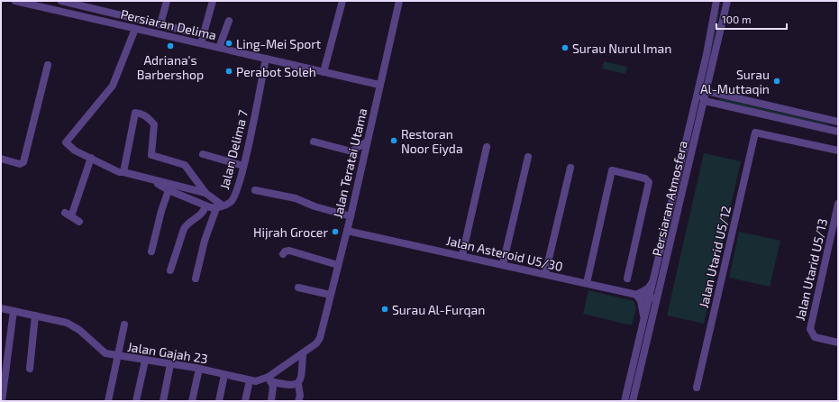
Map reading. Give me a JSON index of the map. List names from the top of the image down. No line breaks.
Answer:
{"streets":{"street":["Persiaran Delima","Jalan Delima 7","Jalan Teratai Utama","Persiaran Atmosfera","Jalan Asteroid U5/30","Jalan Utarid U5/12","Jalan Utarid U5/13","Jalan Gajah 23"]},"crossings":[["Persiaran Delima","Jalan Delima 7"],["Persiaran Delima","Jalan Teratai Utama"],["Jalan Teratai Utama","Jalan Asteroid U5/30"],["Jalan Teratai Utama","Jalan Gajah 23"],["Persiaran Atmosfera","Jalan Asteroid U5/30"]],"places":["Ling-Mei Sport","Adriana's Barbershop","Surau Nurul Iman","Perabot Soleh","Surau Al-Muttaqin","Restoran Noor Eiyda","Hijrah Grocer","Surau Al-Furqan"],"scale_bar":"100 m"}
